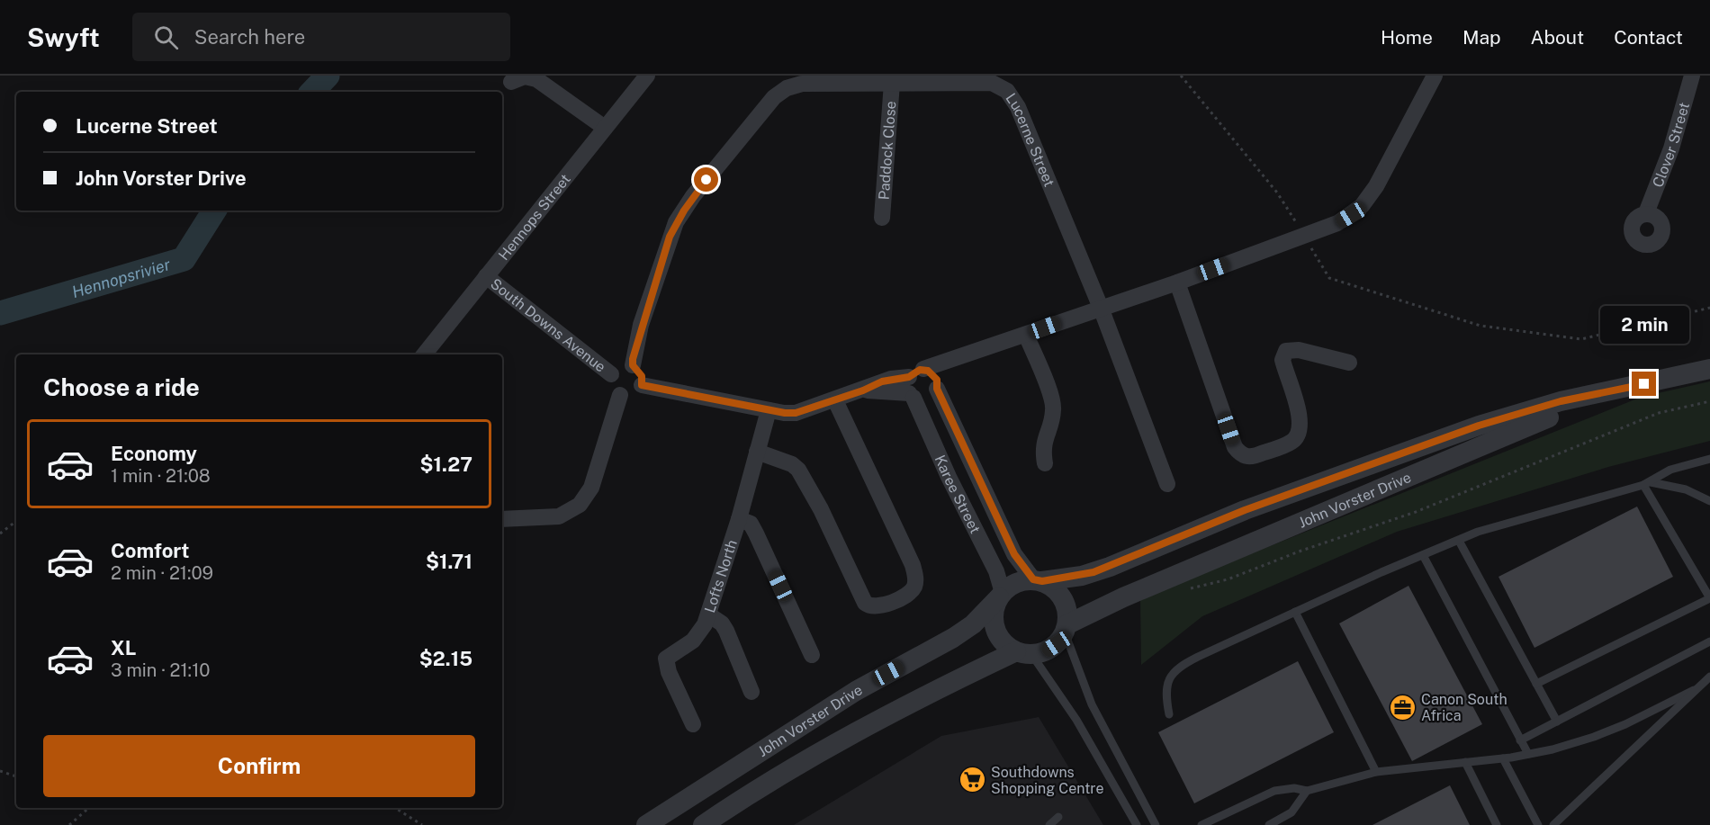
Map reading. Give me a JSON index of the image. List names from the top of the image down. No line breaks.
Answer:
{"streets":{"street":["Lucerne Street","Clover Street","Paddock Close","Hennops Street","South Downs Avenue","Karee Street","John Vorster Drive","Lofts North"]},"crossings":[["Lucerne Street","Paddock Close"],["Lucerne Street","South Downs Avenue"],["Hennops Street","South Downs Avenue"],["Karee Street","John Vorster Drive"]],"water":["Hennopsrivier"],"places":{"office":["Canon South Africa"],"supermarket":["Southdowns Shopping Centre"]},"page":{"header":"Swyft","search":"Search here","nav":["Home","Map","About","Contact"],"banner":["Lucerne Street","John Vorster Drive"],"bubble":"2 min","heading":"Choose a ride","list":[{"name":"Economy","note":"1 min · 21:08","value":"$1.27"},{"name":"Comfort","note":"2 min · 21:09","value":"$1.71"},{"name":"XL","note":"3 min · 21:10","value":"$2.15"}],"buttons":"Confirm"}}
